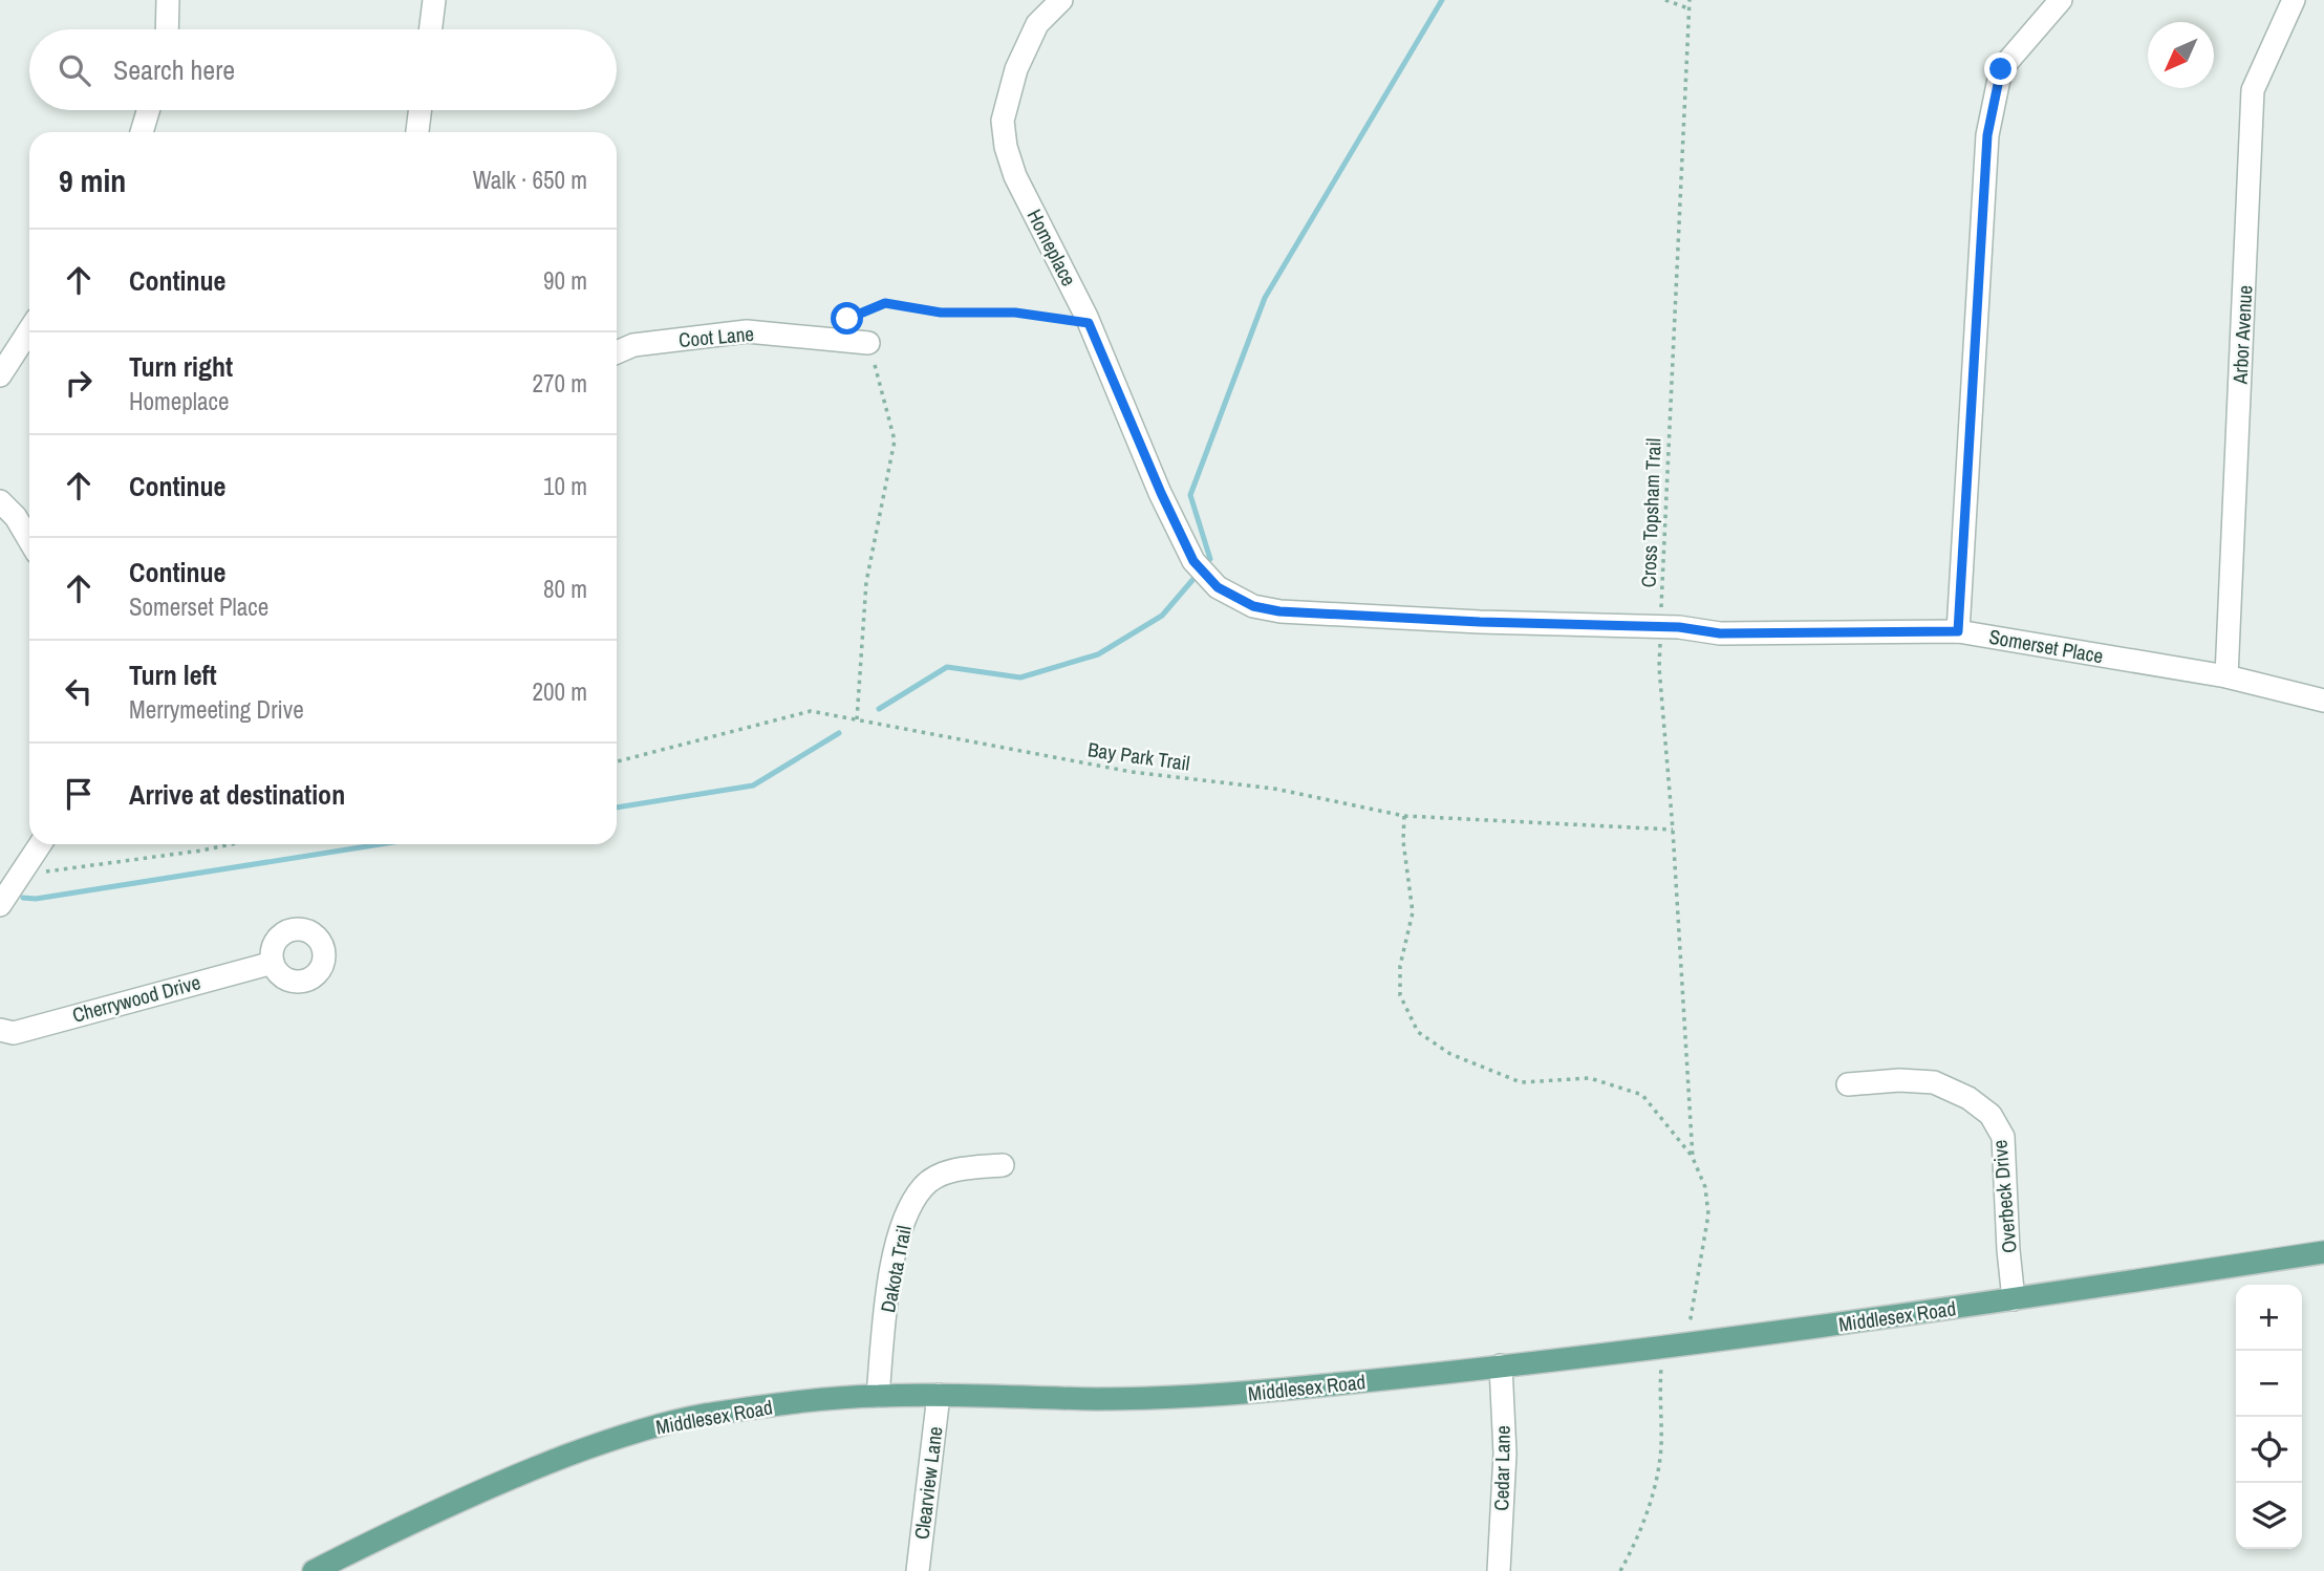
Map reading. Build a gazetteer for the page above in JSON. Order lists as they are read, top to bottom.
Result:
{
  "streets": {
    "main road": ["Middlesex Road"],
    "street": [
      "Homeplace",
      "Arbor Avenue",
      "Coot Lane",
      "Somerset Place",
      "Cherrywood Drive",
      "Overbeck Drive",
      "Dakota Trail",
      "Cedar Lane",
      "Clearview Lane"
    ],
    "path": ["Cross Topsham Trail", "Bay Park Trail"]
  },
  "crossings": [
    ["Homeplace", "Cross Topsham Trail"],
    ["Homeplace", "Somerset Place"],
    ["Arbor Avenue", "Somerset Place"],
    ["Cross Topsham Trail", "Bay Park Trail"],
    ["Overbeck Drive", "Middlesex Road"],
    ["Dakota Trail", "Middlesex Road"],
    ["Middlesex Road", "Cedar Lane"],
    ["Middlesex Road", "Clearview Lane"]
  ],
  "north": "bottom left",
  "page": {
    "search": "Search here",
    "heading": ["9 min", "Walk · 650 m"],
    "list": [
      ["Continue", "90 m"],
      ["Turn right", "Homeplace", "270 m"],
      ["Continue", "10 m"],
      ["Continue", "Somerset Place", "80 m"],
      ["Turn left", "Merrymeeting Drive", "200 m"],
      "Arrive at destination"
    ],
    "map_buttons": ["+", "−"]
  }
}
